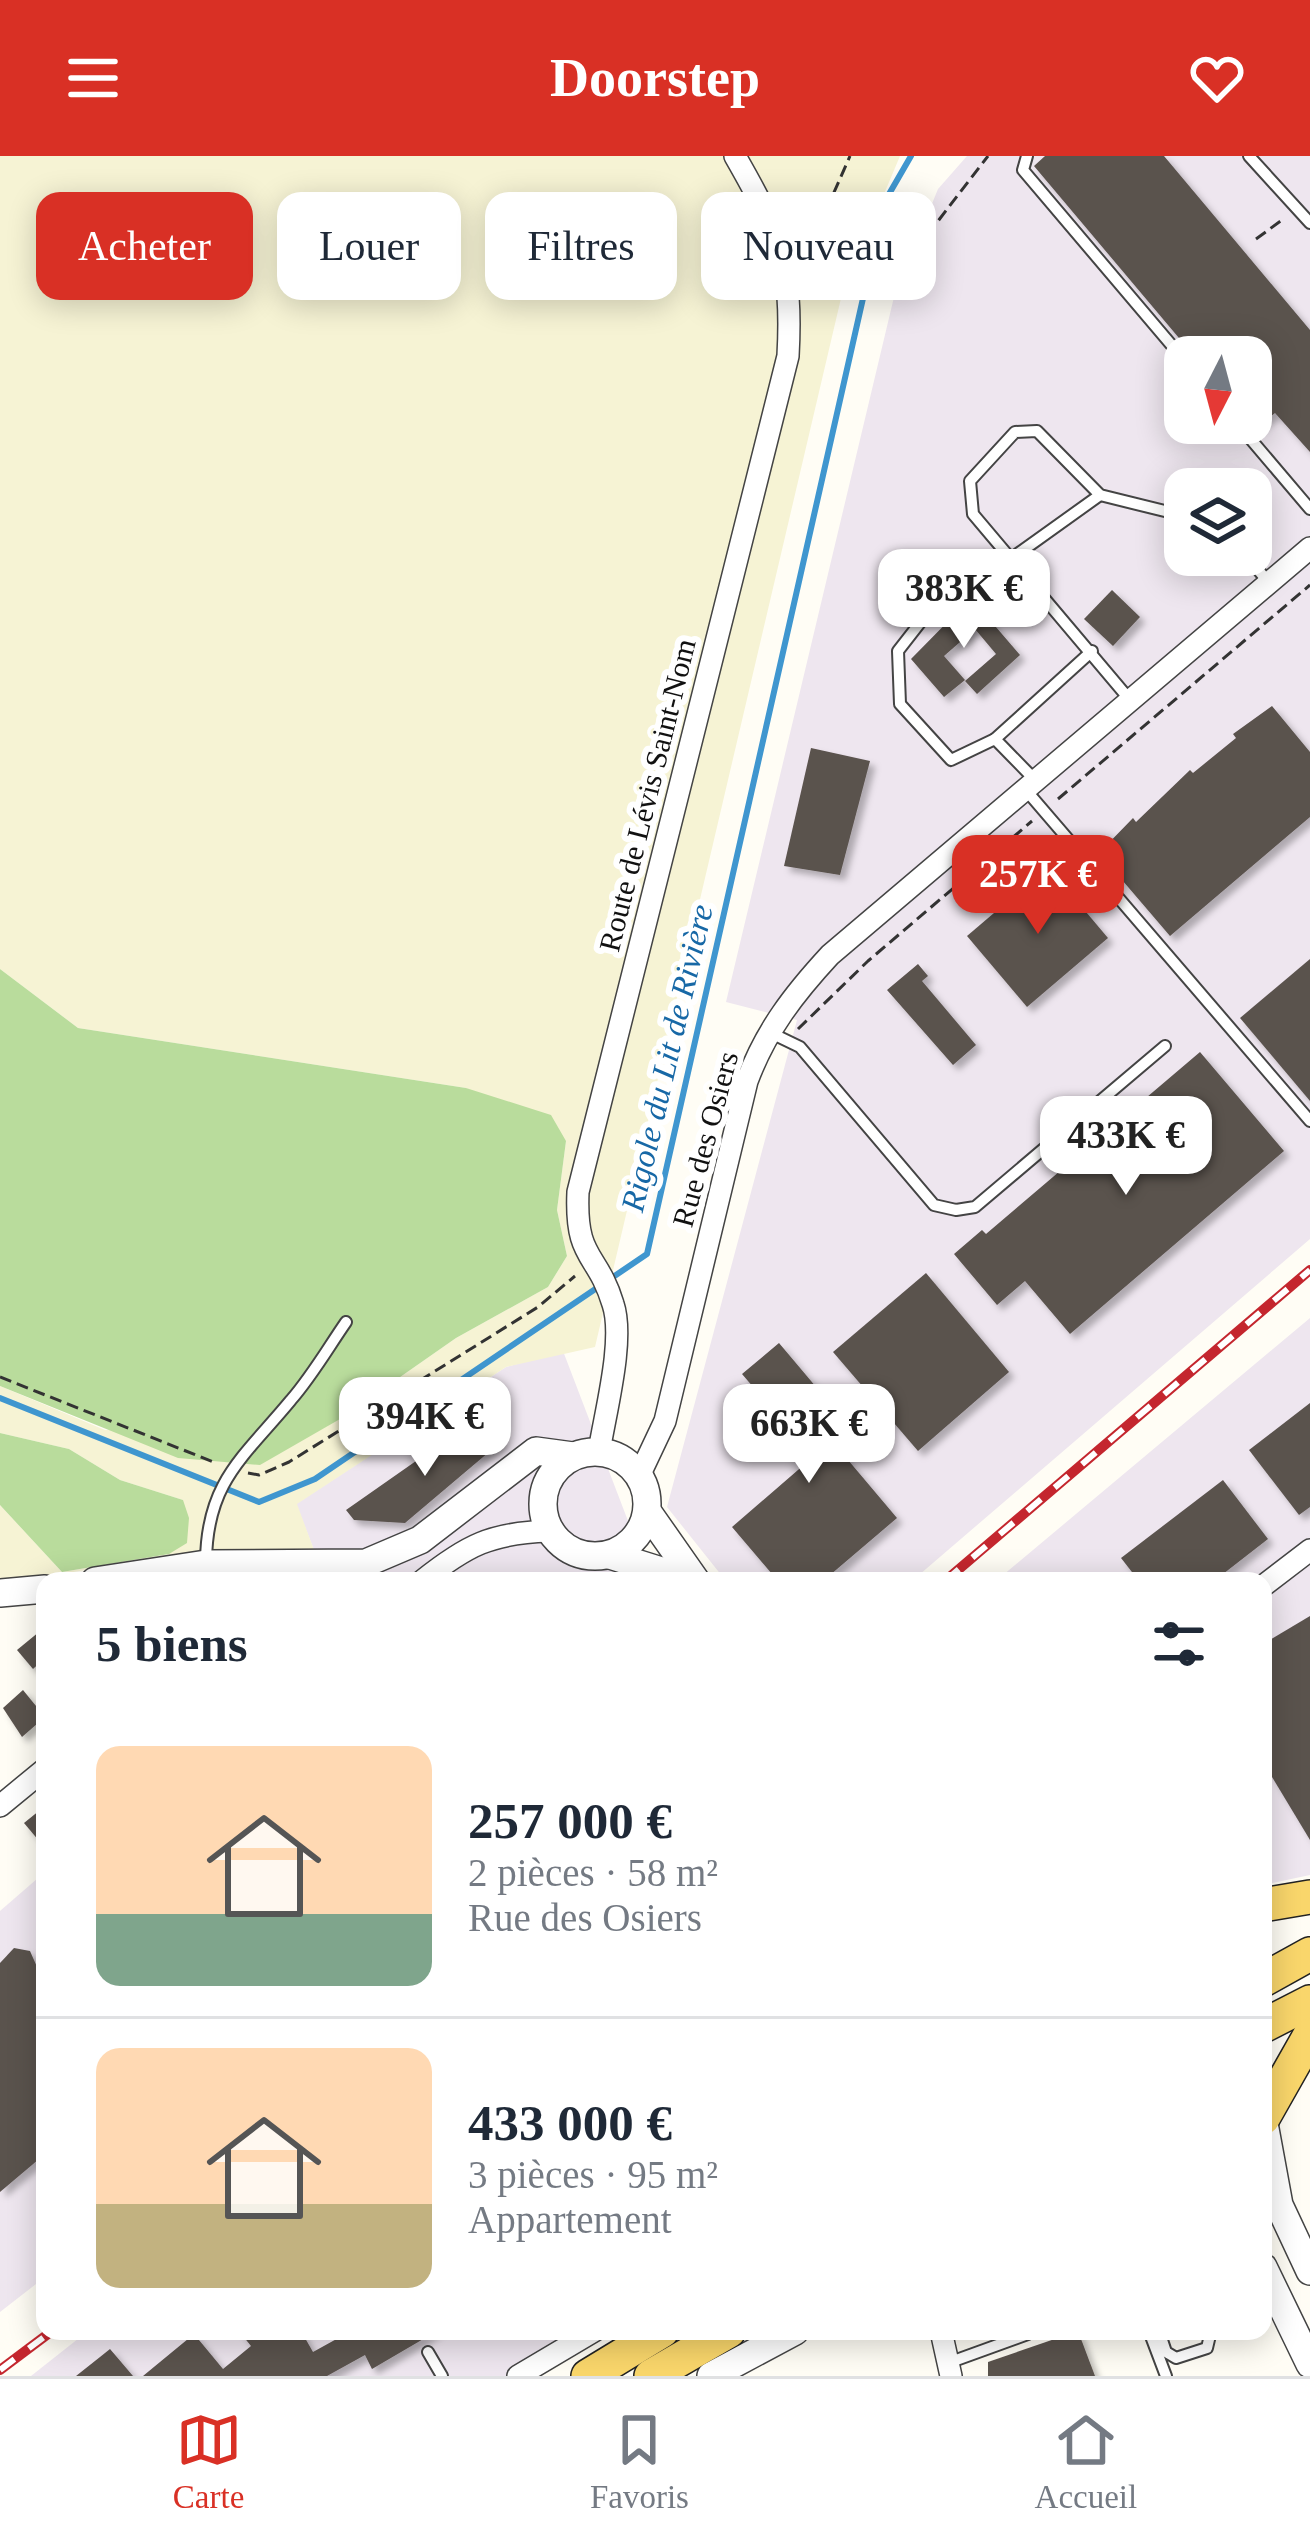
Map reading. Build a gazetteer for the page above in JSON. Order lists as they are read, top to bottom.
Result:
{
  "streets": {
    "street": ["Route de Lévis Saint-Nom", "Rue des Osiers"]
  },
  "crossings": [
    ["Route de Lévis Saint-Nom", "Rue des Osiers"]
  ],
  "water": ["Rigole du Lit de Rivière"],
  "north": "bottom",
  "page": {
    "header": "Doorstep",
    "chip": [
      "Acheter",
      "Louer",
      "Filtres",
      "Nouveau"
    ],
    "price": [
      "383K €",
      "257K €",
      "433K €",
      "394K €",
      "663K €"
    ],
    "heading": "5 biens",
    "list": [
      {
        "name": "257 000 €",
        "note": "2 pièces · 58 m² · Rue des Osiers"
      },
      {
        "name": "433 000 €",
        "note": "3 pièces · 95 m² · Appartement"
      }
    ],
    "tabs": ["Carte", "Favoris", "Accueil"]
  }
}
